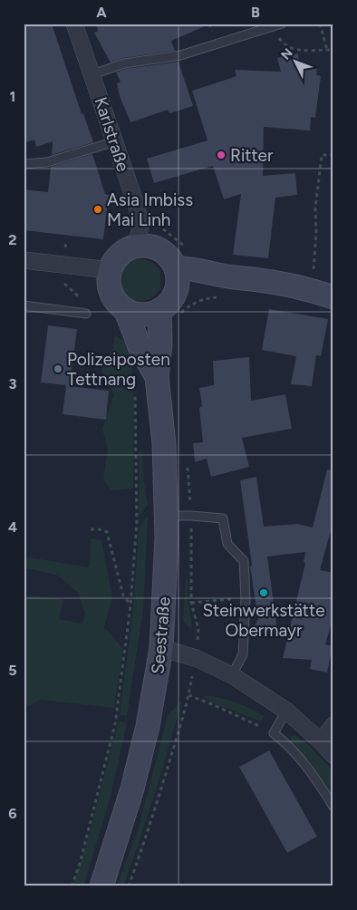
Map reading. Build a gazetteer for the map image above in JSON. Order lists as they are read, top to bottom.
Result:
{
  "streets": {
    "main road": ["Seestraße"],
    "street": ["Karlstraße"]
  },
  "crossings": [
    ["Karlstraße", "Seestraße"]
  ],
  "places": [
    "Ritter",
    "Asia Imbiss Mai Linh",
    "Polizeiposten Tettnang",
    "Steinwerkstätte Obermayr"
  ],
  "north": "top left",
  "grid": {
    "columns": ["A", "B"],
    "rows": [
      "1",
      "2",
      "3",
      "4",
      "5",
      "6"
    ]
  }
}
